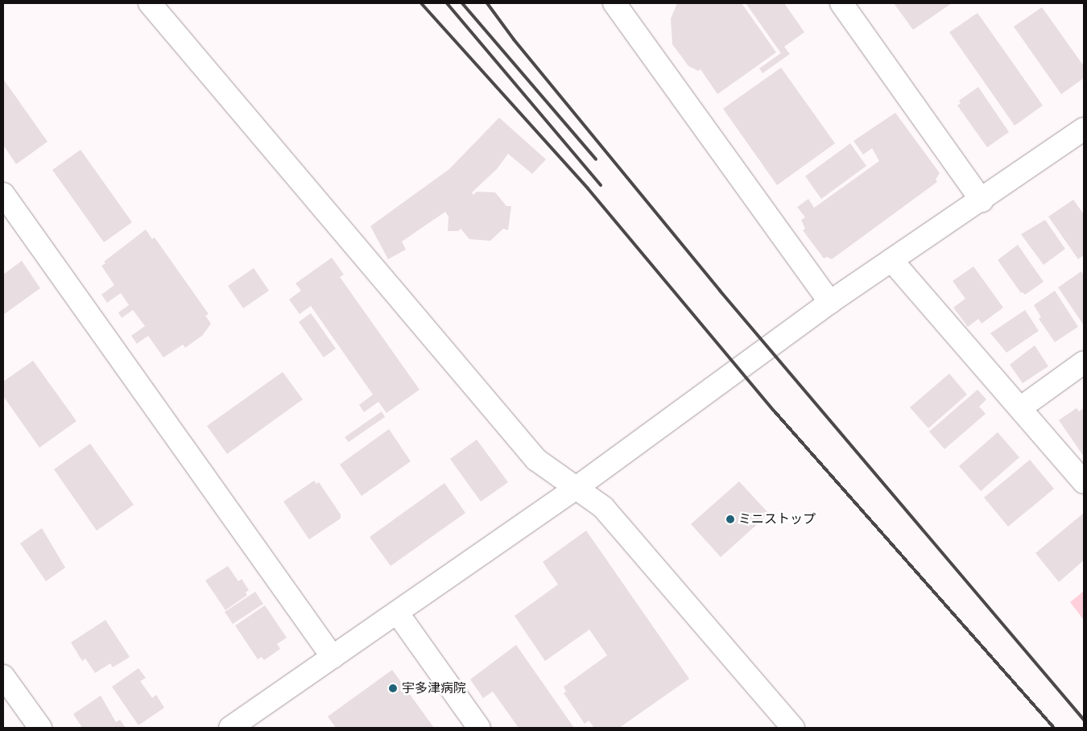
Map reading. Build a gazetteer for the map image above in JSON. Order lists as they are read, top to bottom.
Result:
{
  "places": ["ミニストップ", "宇多津病院"]
}
